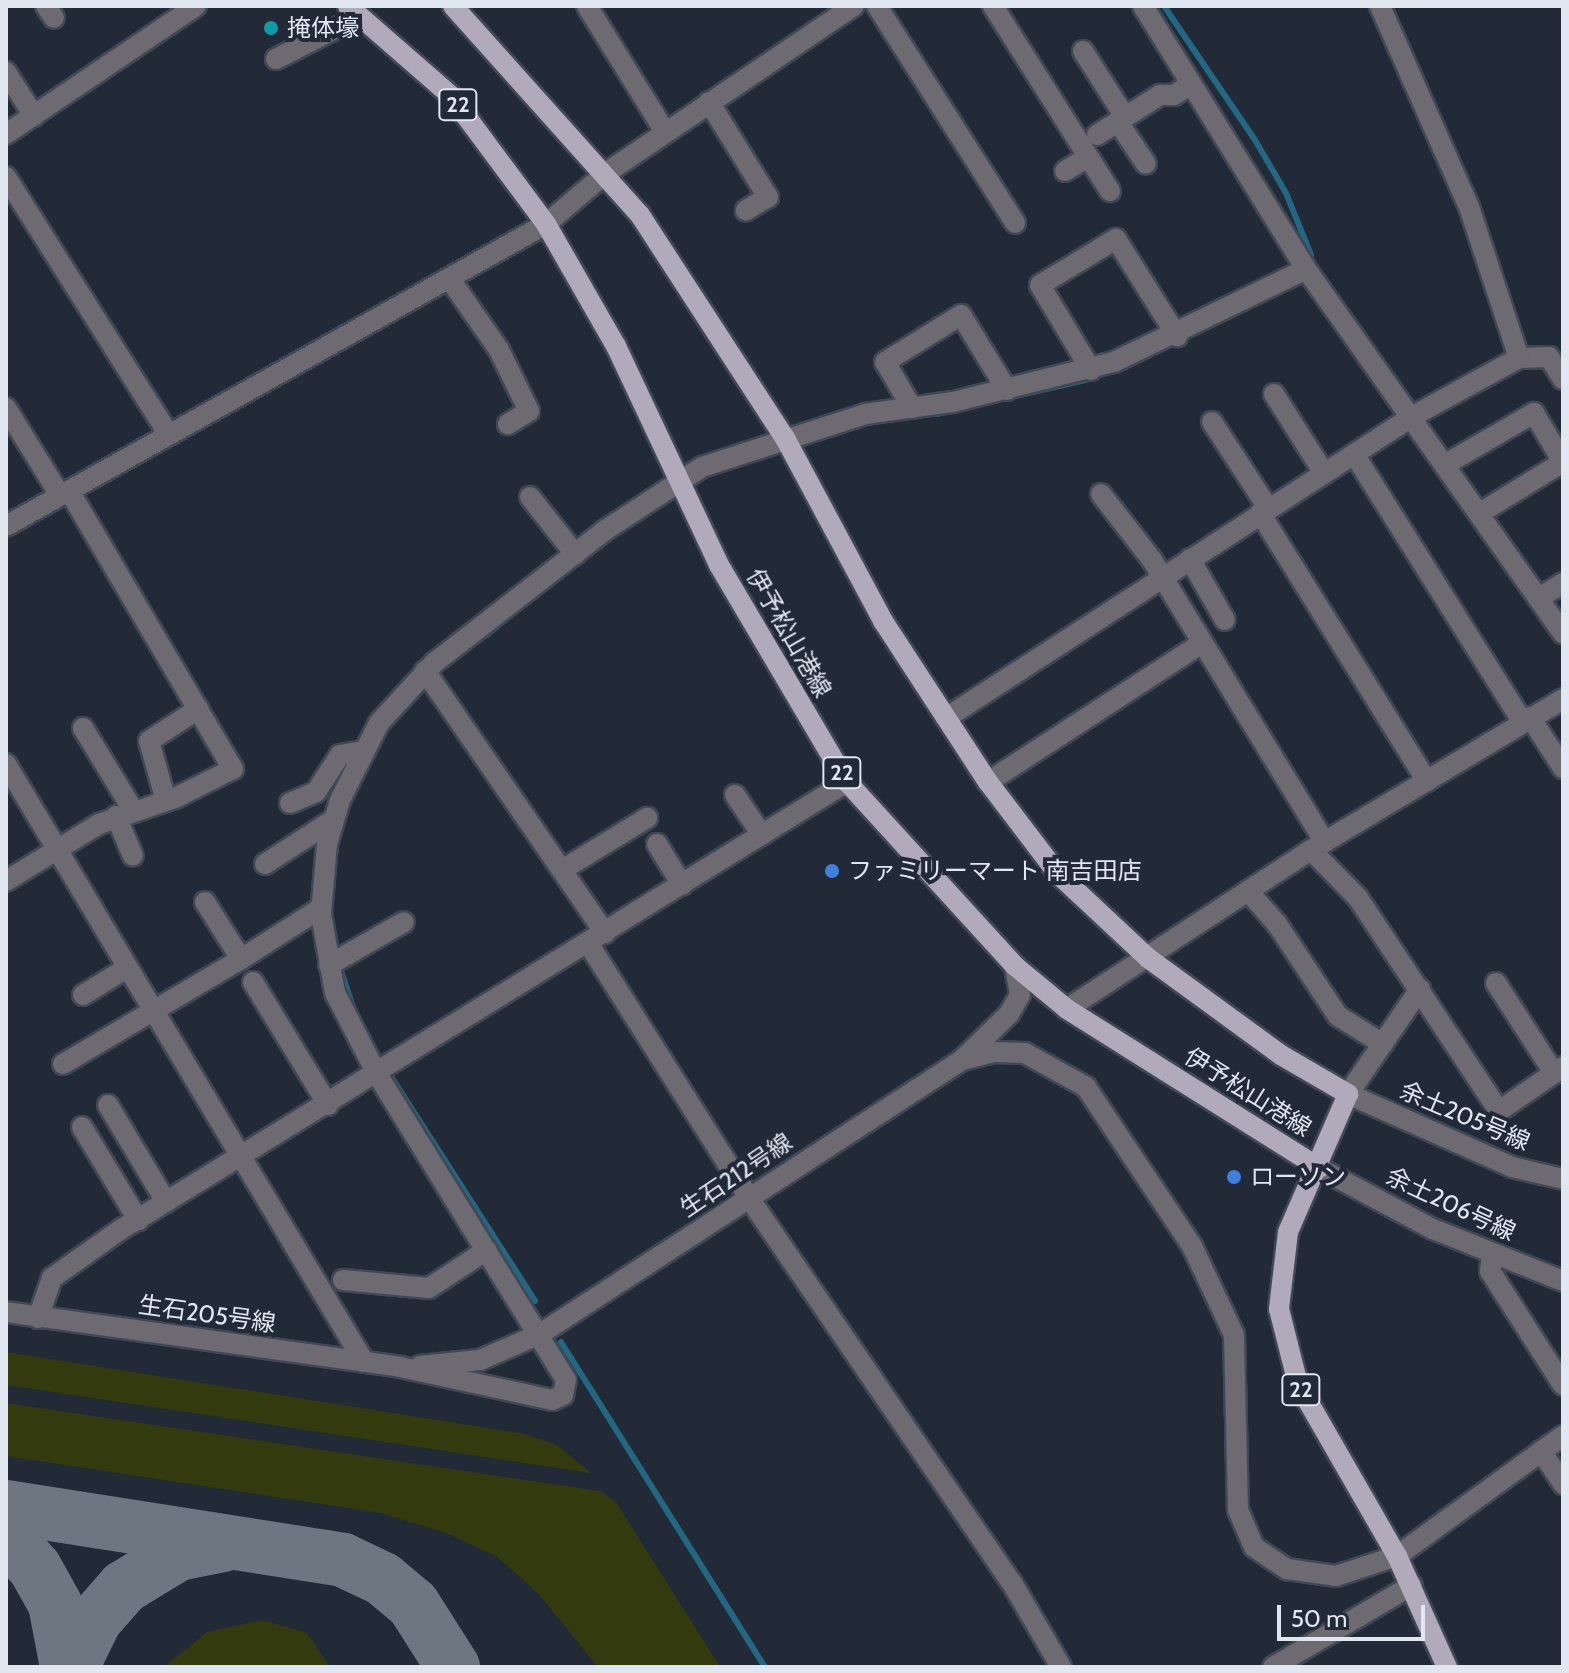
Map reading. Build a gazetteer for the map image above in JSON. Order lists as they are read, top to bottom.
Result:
{
  "streets": {
    "main road": ["22", "伊予松山港線"],
    "street": [
      "余土205号線",
      "生石212号線",
      "余土206号線",
      "生石205号線"
    ]
  },
  "crossings": [
    ["伊予松山港線", "余土205号線"],
    ["伊予松山港線", "余土206号線"],
    ["生石212号線", "生石205号線"]
  ],
  "places": ["掩体壕", "ファミリーマート 南吉田店", "ローソン"],
  "scale_bar": "50 m"
}
